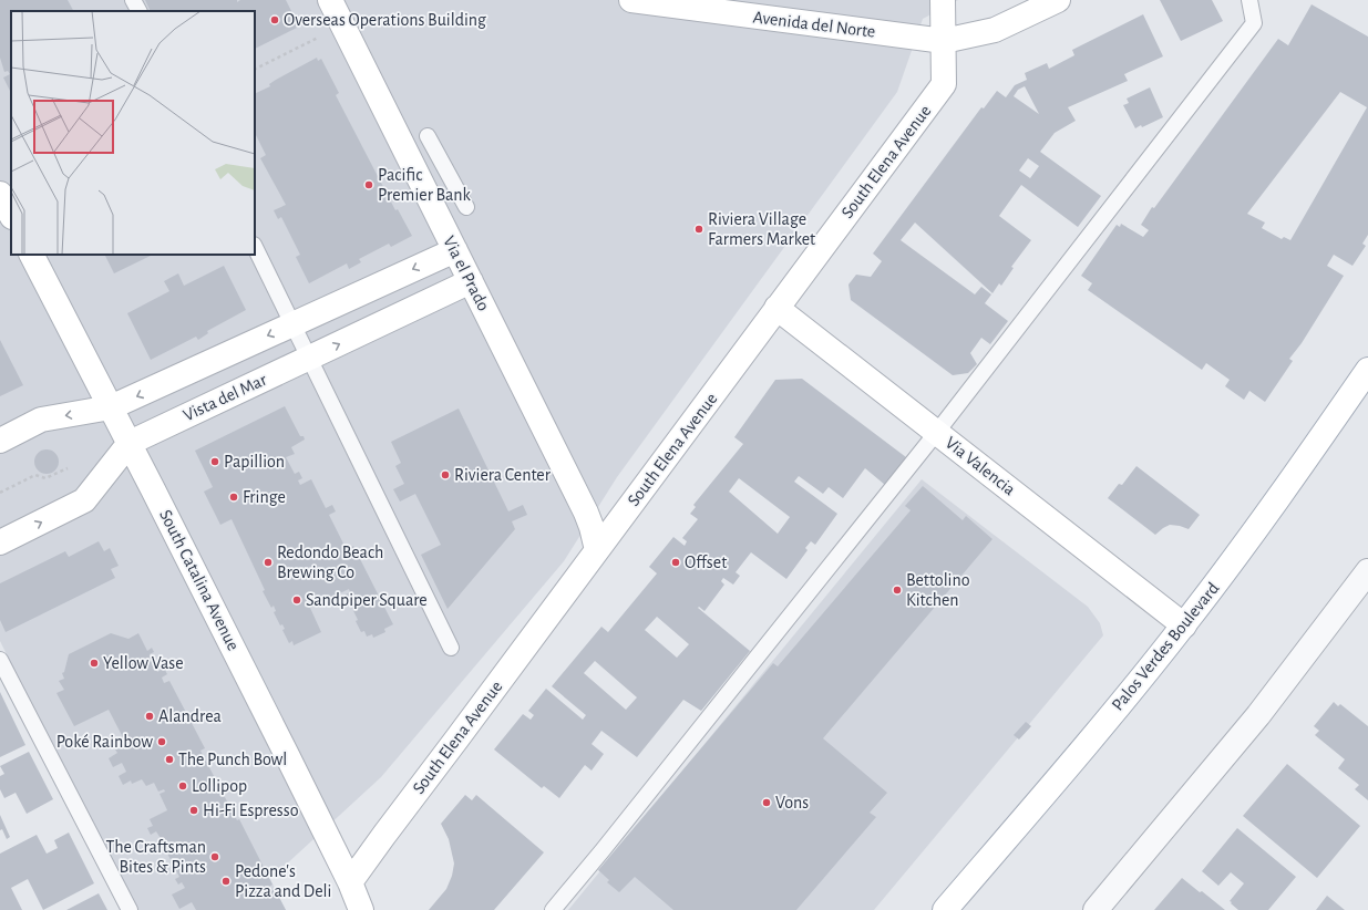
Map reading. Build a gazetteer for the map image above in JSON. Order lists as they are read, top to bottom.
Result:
{
  "streets": {
    "street": [
      "Avenida del Norte",
      "South Elena Avenue",
      "Via el Prado",
      "Vista del Mar",
      "Via Valencia",
      "South Catalina Avenue",
      "Palos Verdes Boulevard"
    ]
  },
  "crossings": [
    ["Avenida del Norte", "South Elena Avenue"],
    ["South Elena Avenue", "Via el Prado"],
    ["South Elena Avenue", "Via Valencia"],
    ["South Elena Avenue", "South Catalina Avenue"],
    ["Via el Prado", "Vista del Mar"],
    ["Vista del Mar", "South Catalina Avenue"],
    ["Via Valencia", "Palos Verdes Boulevard"]
  ],
  "places": [
    "Overseas Operations Building",
    "Pacific Premier Bank",
    "Riviera Village Farmers Market",
    "Papillion",
    "Riviera Center",
    "Fringe",
    "Redondo Beach Brewing Co",
    "Offset",
    "Bettolino Kitchen",
    "Sandpiper Square",
    "Yellow Vase",
    "Alandrea",
    "Poké Rainbow",
    "The Punch Bowl",
    "Lollipop",
    "Vons",
    "Hi-Fi Espresso",
    "The Craftsman Bites & Pints",
    "Pedone's Pizza and Deli"
  ]
}
